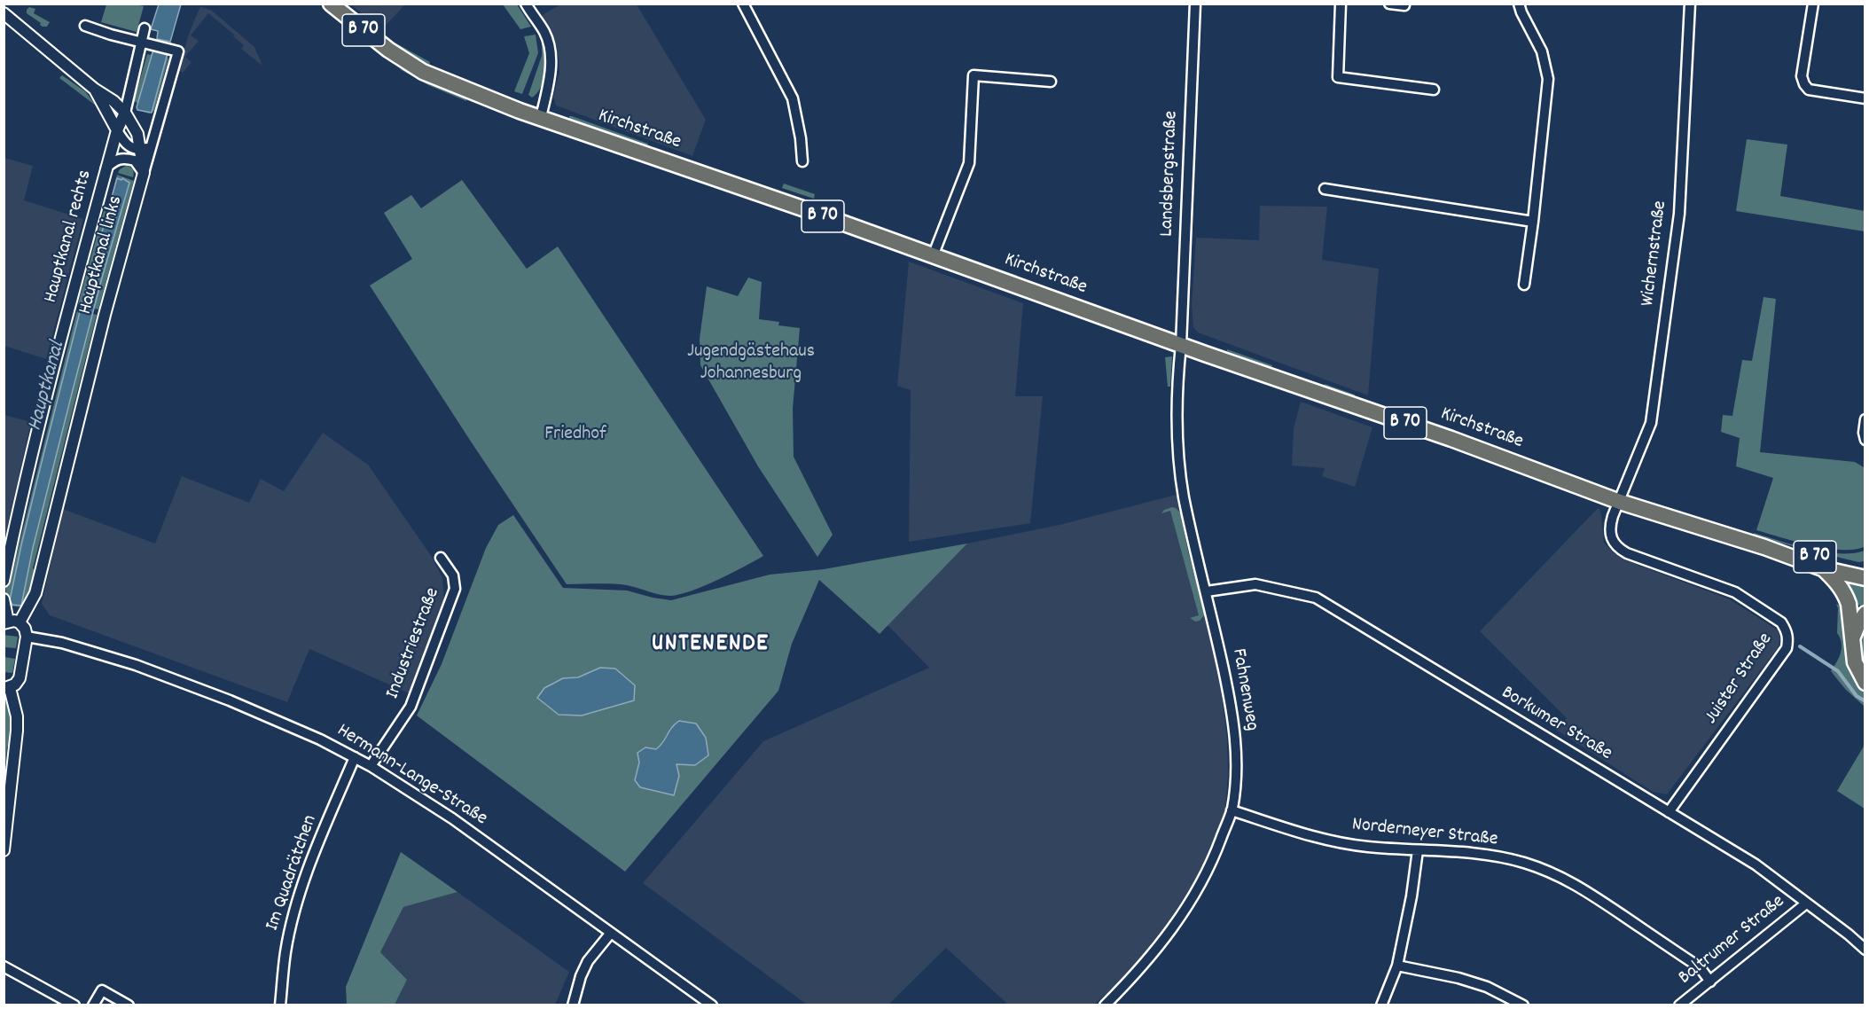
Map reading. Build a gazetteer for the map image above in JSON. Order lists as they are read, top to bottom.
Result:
{
  "streets": {
    "main road": ["B 70", "Kirchstraße"],
    "street": [
      "Landsbergstraße",
      "Hauptkanal rechts",
      "Wichernstraße",
      "Hauptkanal links",
      "Industriestraße",
      "Juister Straße",
      "Fahnenweg",
      "Borkumer Straße",
      "Hermann-Lange-Straße",
      "Norderneyer Straße",
      "Im Quadrätchen",
      "Baltrumer Straße"
    ]
  },
  "crossings": [
    ["Kirchstraße", "Landsbergstraße"],
    ["Kirchstraße", "Wichernstraße"],
    ["Kirchstraße", "Juister Straße"],
    ["Kirchstraße", "Fahnenweg"],
    ["Landsbergstraße", "Fahnenweg"],
    ["Hauptkanal rechts", "Hauptkanal links"],
    ["Wichernstraße", "Juister Straße"],
    ["Industriestraße", "Hermann-Lange-Straße"],
    ["Juister Straße", "Borkumer Straße"],
    ["Fahnenweg", "Borkumer Straße"],
    ["Fahnenweg", "Norderneyer Straße"],
    ["Borkumer Straße", "Baltrumer Straße"],
    ["Hermann-Lange-Straße", "Im Quadrätchen"],
    ["Norderneyer Straße", "Baltrumer Straße"]
  ],
  "districts": ["UNTENENDE"],
  "water": ["Hauptkanal"],
  "parks": ["Jugendgästehaus Johannesburg", "Friedhof"]
}
